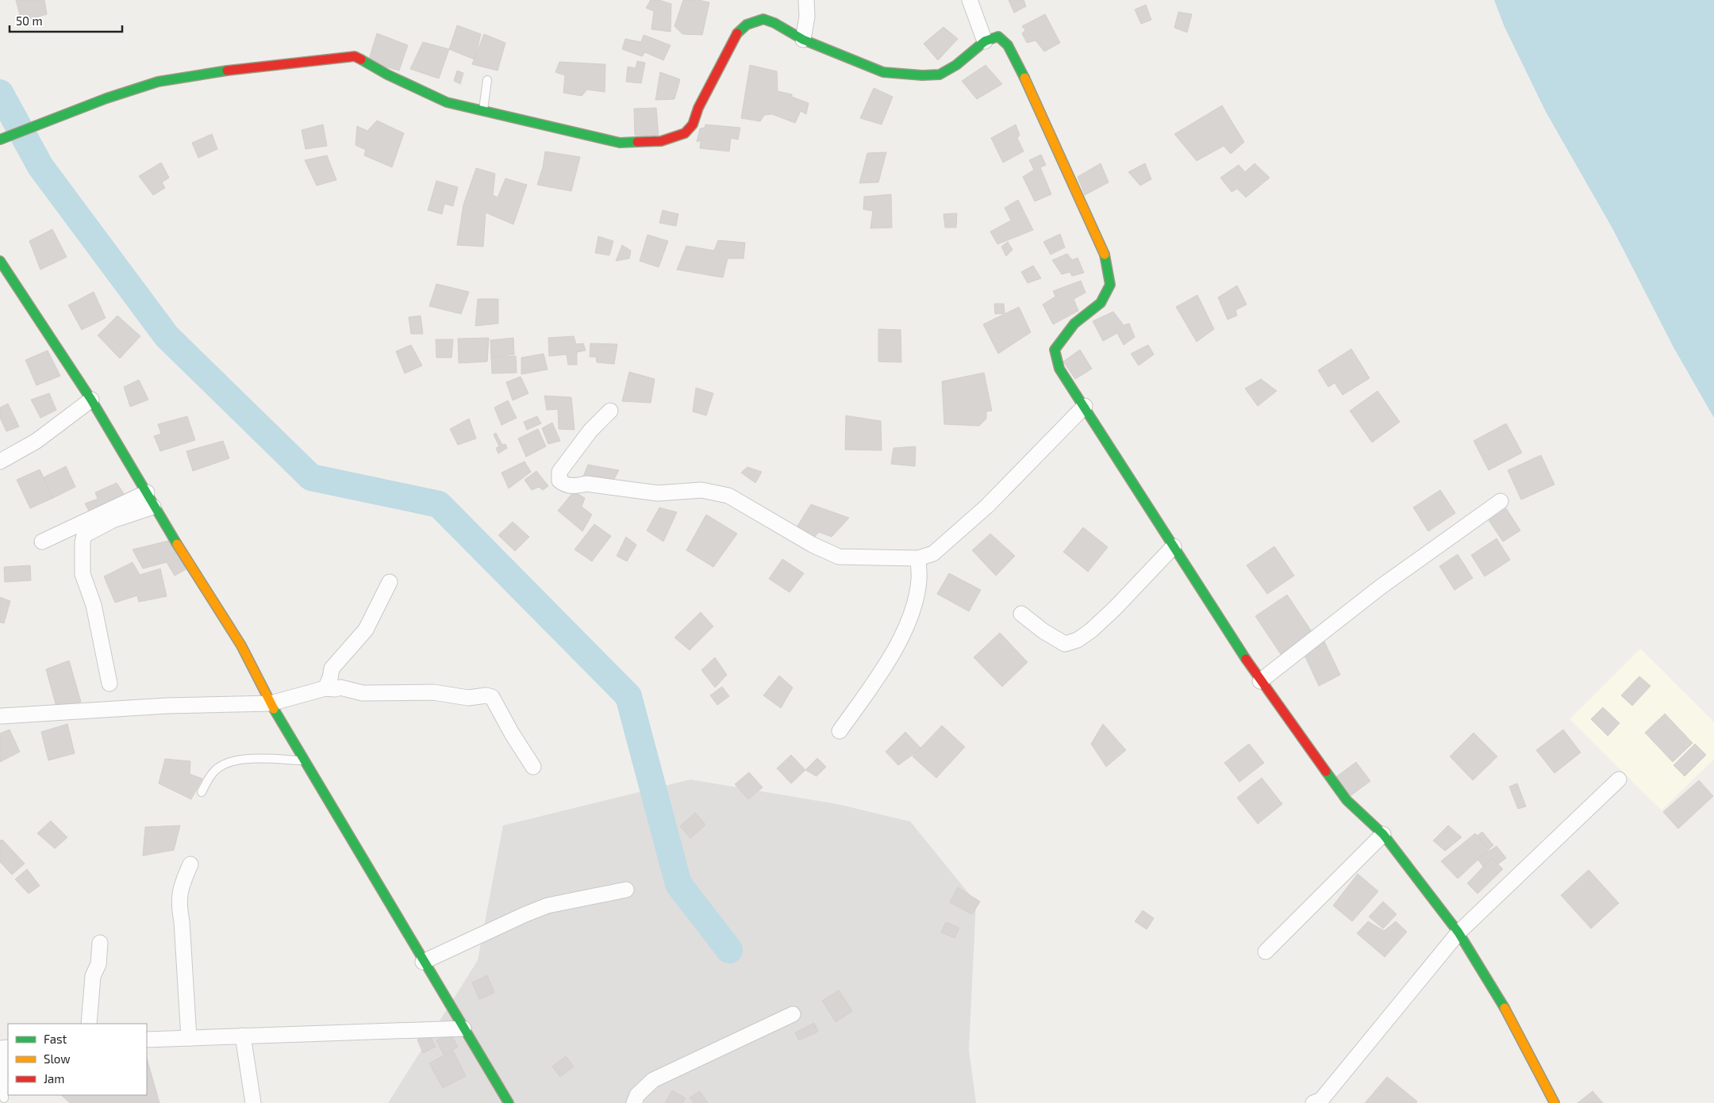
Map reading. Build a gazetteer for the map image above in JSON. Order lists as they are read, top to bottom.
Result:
{
  "legend": ["Fast", "Slow", "Jam"],
  "scale_bar": "50 m"
}
